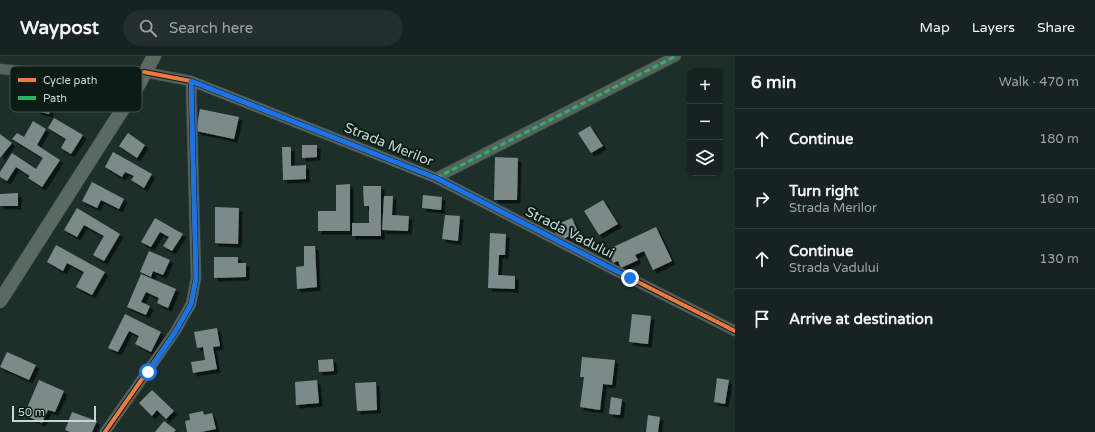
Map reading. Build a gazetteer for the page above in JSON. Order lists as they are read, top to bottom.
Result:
{
  "streets": {
    "street": ["Strada Merilor", "Strada Vadului"]
  },
  "crossings": [
    ["Strada Merilor", "Strada Vadului"]
  ],
  "legend": ["Cycle path", "Path"],
  "scale_bar": "50 m",
  "page": {
    "header": "Waypost",
    "search": "Search here",
    "nav": ["Map", "Layers", "Share"],
    "heading": ["6 min", "Walk · 470 m"],
    "map_buttons": ["+", "−"],
    "list": [
      ["Continue", "180 m"],
      ["Turn right", "Strada Merilor", "160 m"],
      ["Continue", "Strada Vadului", "130 m"],
      "Arrive at destination"
    ],
    "scale": "50 m"
  }
}
